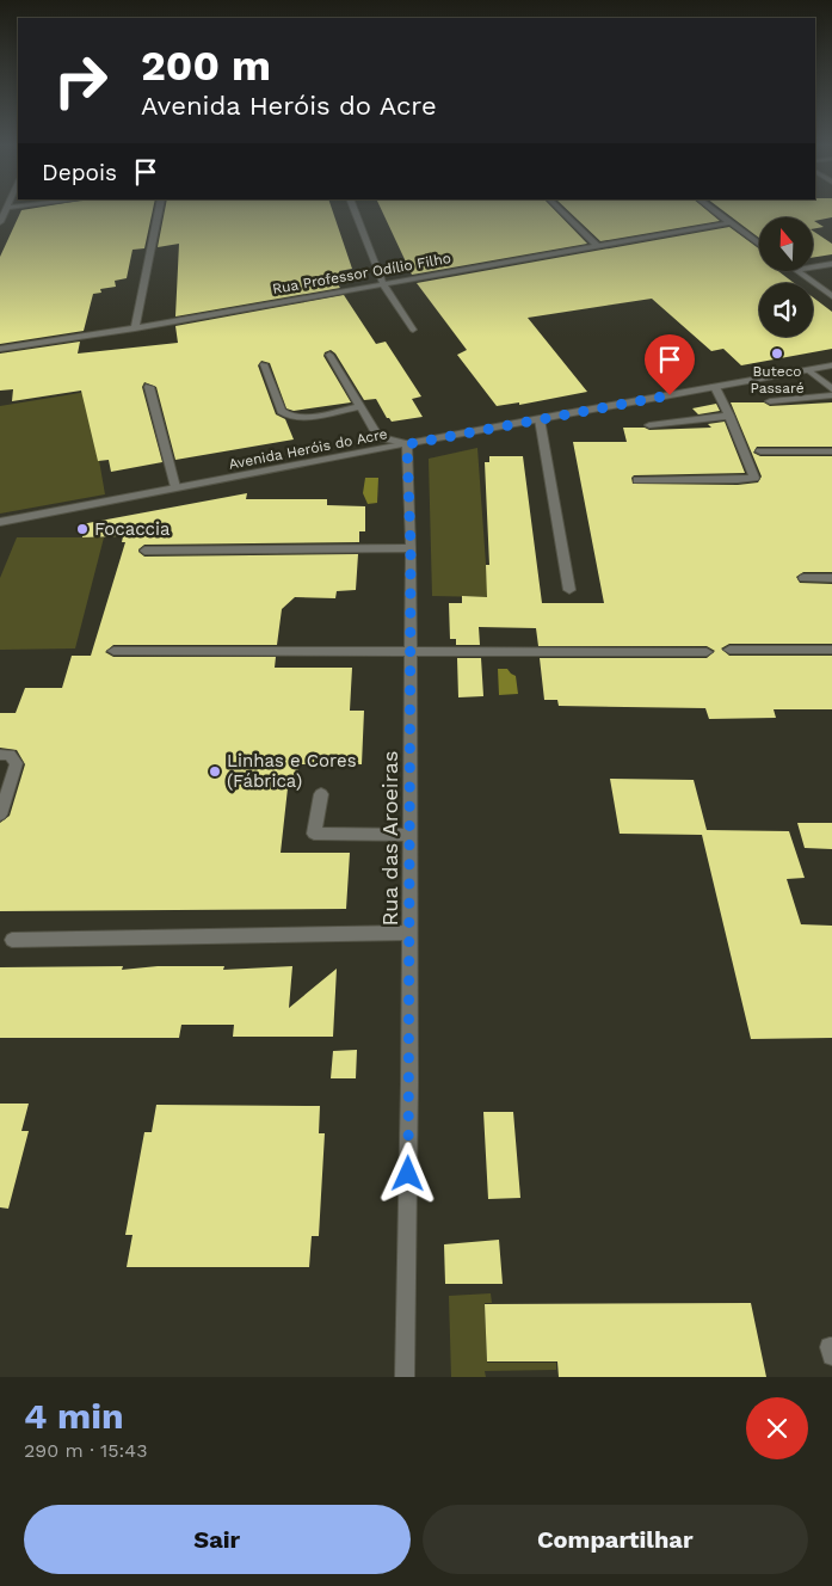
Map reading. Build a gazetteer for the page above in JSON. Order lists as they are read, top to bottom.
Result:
{
  "streets": {
    "street": ["Rua Professor Odílio Filho", "Avenida Heróis do Acre", "Rua das Aroeiras"]
  },
  "crossings": [
    ["Avenida Heróis do Acre", "Rua das Aroeiras"]
  ],
  "places": ["Buteco Passaré", "Focaccia", "Linhas e Cores (Fábrica)"],
  "north": "top",
  "page": {
    "turn": ["200 m", "Avenida Heróis do Acre"],
    "then": "Depois",
    "heading": ["4 min", "290 m · 15:43"],
    "buttons": ["Sair", "Compartilhar"]
  }
}
